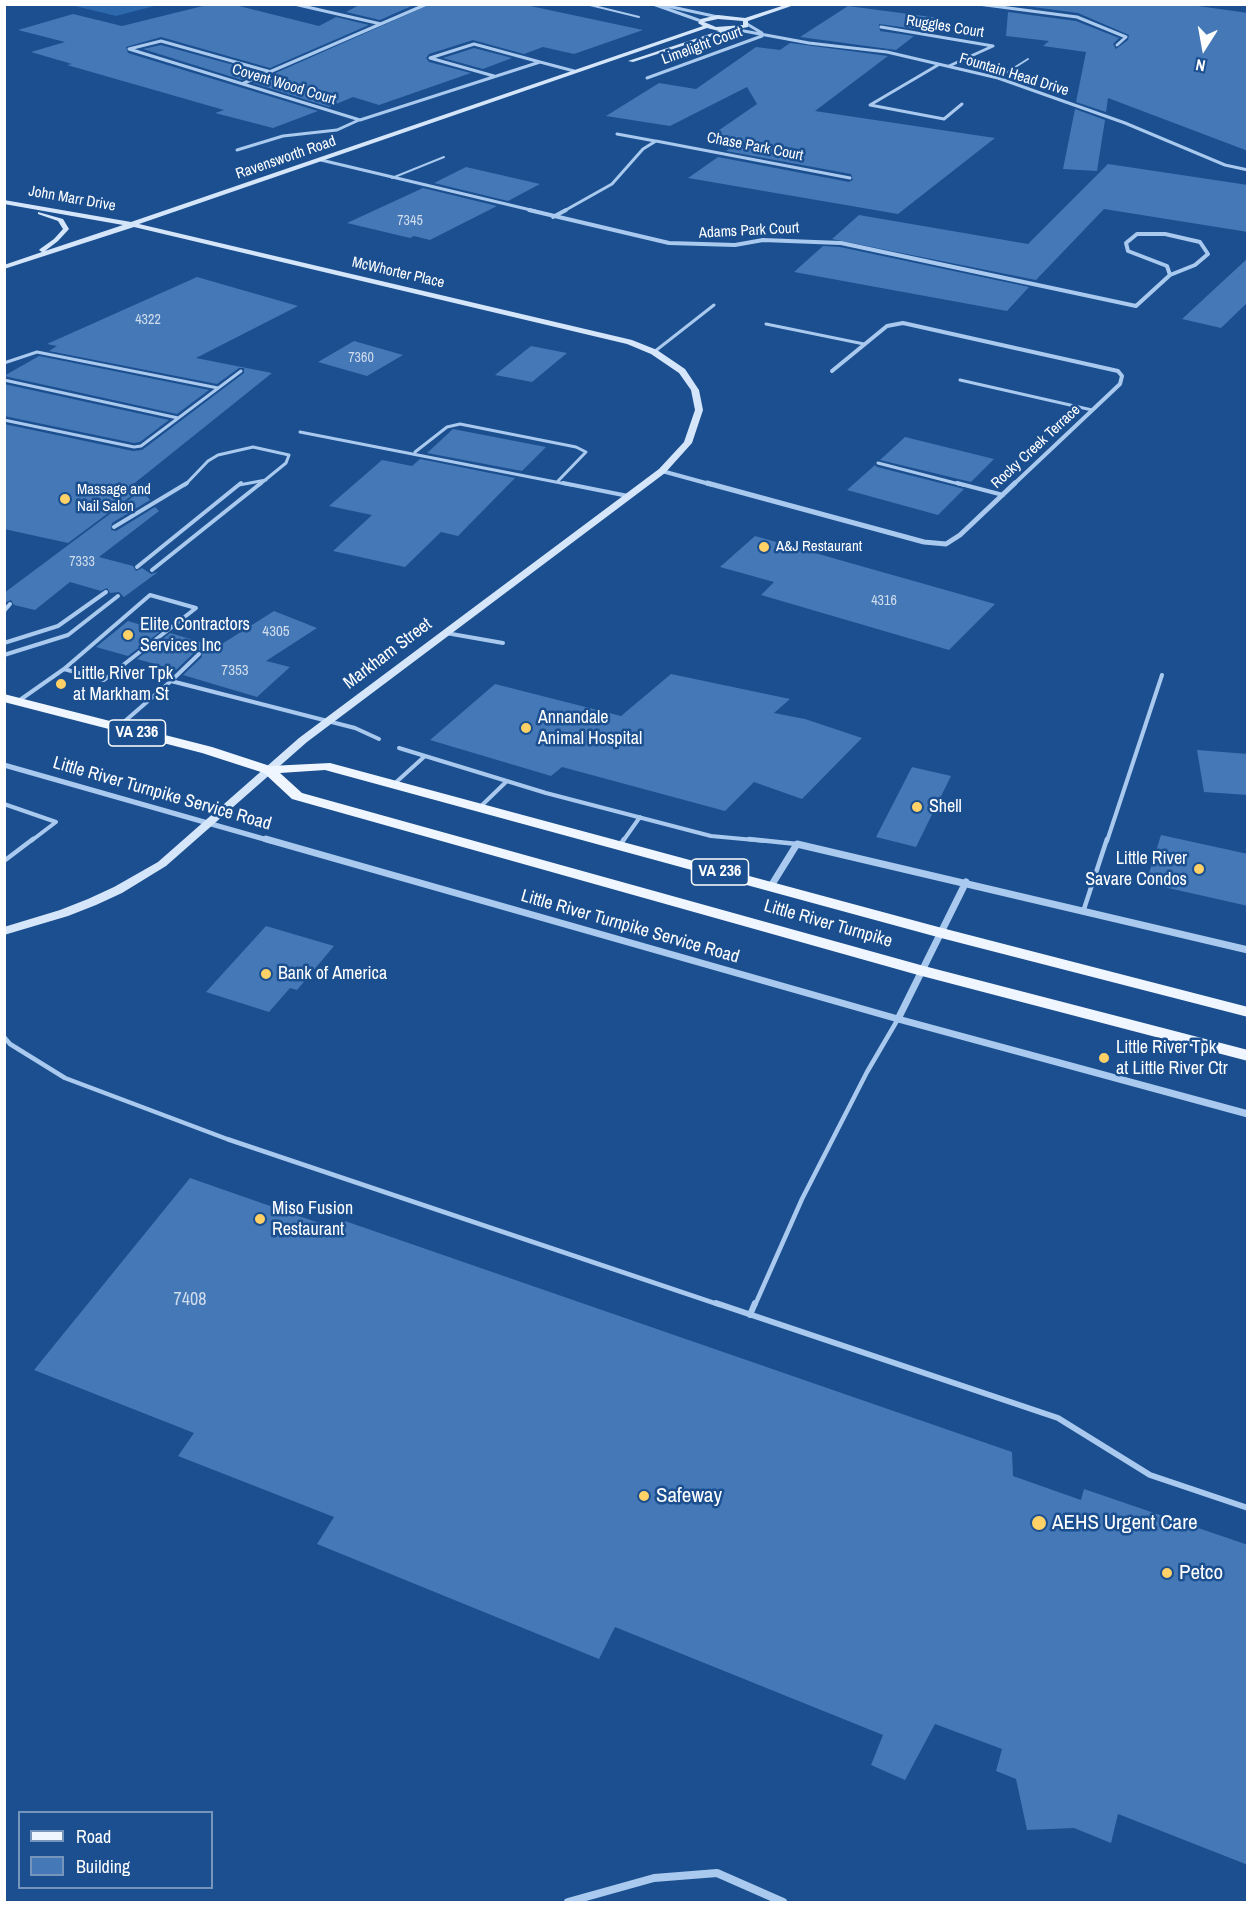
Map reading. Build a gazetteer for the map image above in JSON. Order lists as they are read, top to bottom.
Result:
{
  "streets": {
    "main road": [
      "Ravensworth Road",
      "John Marr Drive",
      "McWhorter Place",
      "Markham Street",
      "VA 236",
      "Little River Turnpike"
    ],
    "street": [
      "Ruggles Court",
      "Limelight Court",
      "Fountain Head Drive",
      "Covent Wood Court",
      "Chase Park Court",
      "Adams Park Court",
      "Rocky Creek Terrace",
      "Little River Turnpike Service Road"
    ]
  },
  "crossings": [
    ["Ruggles Court", "Fountain Head Drive"],
    ["Limelight Court", "Fountain Head Drive"],
    ["Fountain Head Drive", "Ravensworth Road"],
    ["Ravensworth Road", "John Marr Drive"],
    ["Ravensworth Road", "Adams Park Court"],
    ["Ravensworth Road", "McWhorter Place"],
    ["John Marr Drive", "McWhorter Place"],
    ["McWhorter Place", "Markham Street"],
    ["Rocky Creek Terrace", "Markham Street"],
    ["Markham Street", "Little River Turnpike Service Road"],
    ["Markham Street", "Little River Turnpike"]
  ],
  "places": [
    "Massage and Nail Salon",
    "A&J Restaurant",
    "Elite Contractors Services Inc",
    "Little River Tpk at Markham St",
    "Annandale Animal Hospital",
    "Shell",
    "Little River Savare Condos",
    "Bank of America",
    "Little River Tpk at Little River Ctr",
    "Miso Fusion Restaurant",
    "Safeway",
    "AEHS Urgent Care",
    "Petco"
  ],
  "house_numbers": [
    "7345",
    "4322",
    "7360",
    "7333",
    "4316",
    "4305",
    "7353",
    "7408"
  ],
  "legend": ["Road", "Building"],
  "north": "bottom"
}
